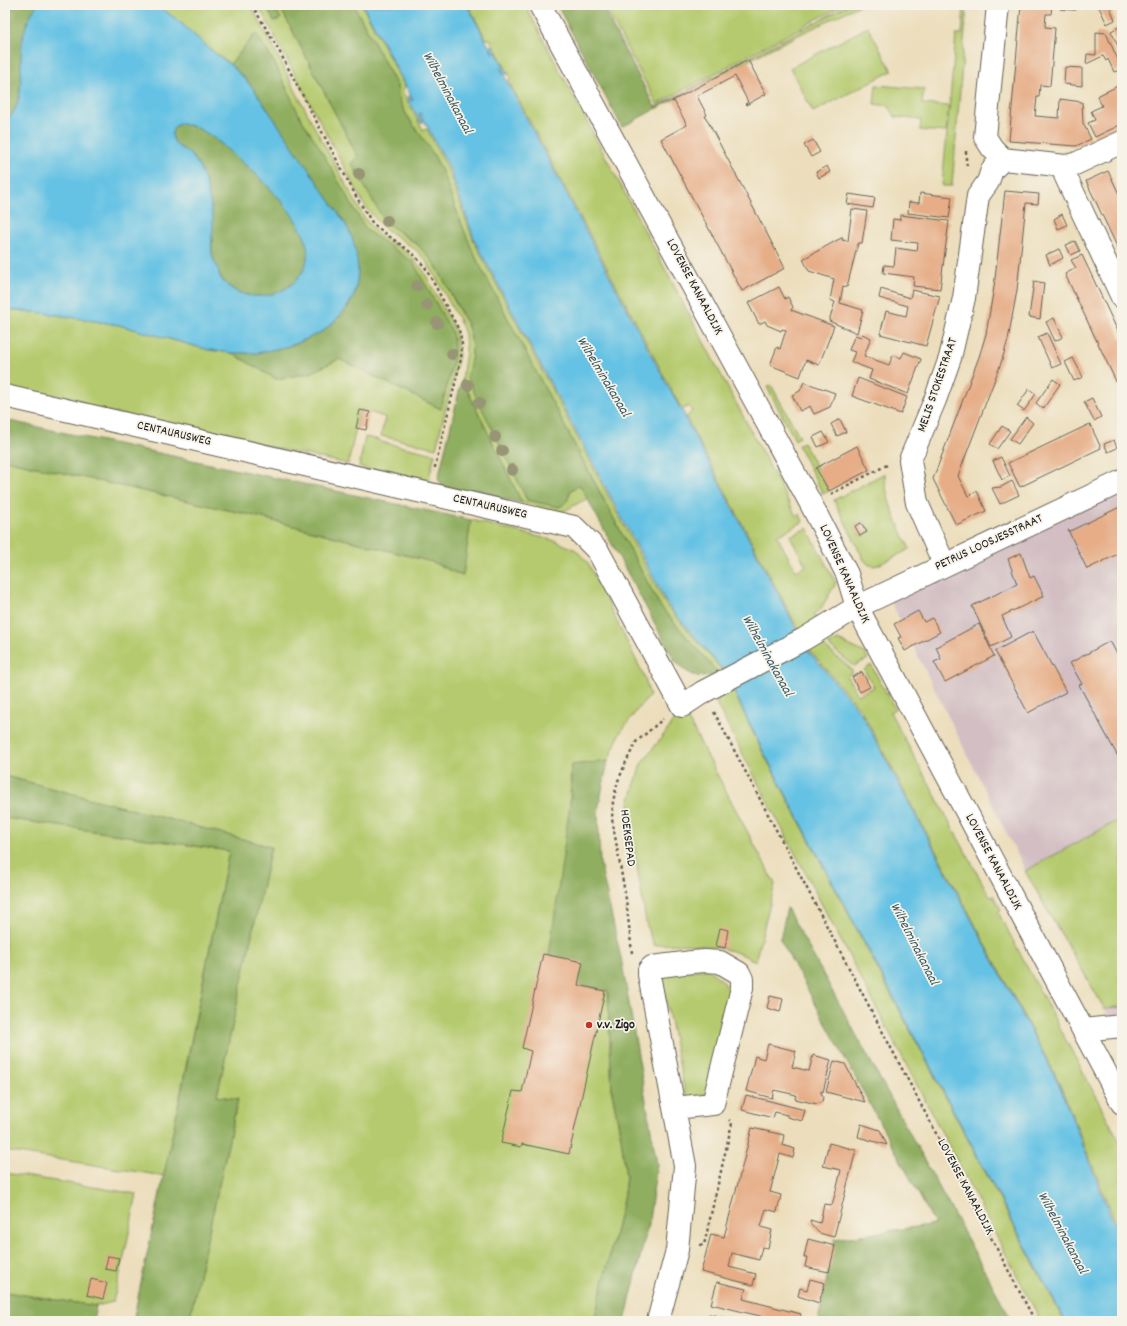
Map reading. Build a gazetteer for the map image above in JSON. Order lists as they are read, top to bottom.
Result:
{
  "streets": {
    "street": [
      "LOVENSE KANAALDIJK",
      "MELIS STOKESTRAAT",
      "CENTAURUSWEG",
      "PETRUS LOOSJESSTRAAT"
    ],
    "path": ["HOEKSEPAD"]
  },
  "crossings": [
    ["LOVENSE KANAALDIJK", "PETRUS LOOSJESSTRAAT"],
    ["MELIS STOKESTRAAT", "PETRUS LOOSJESSTRAAT"],
    ["CENTAURUSWEG", "HOEKSEPAD"]
  ],
  "water": ["Wilhelminakanaal"],
  "places": ["v.v. Zigo"]
}
